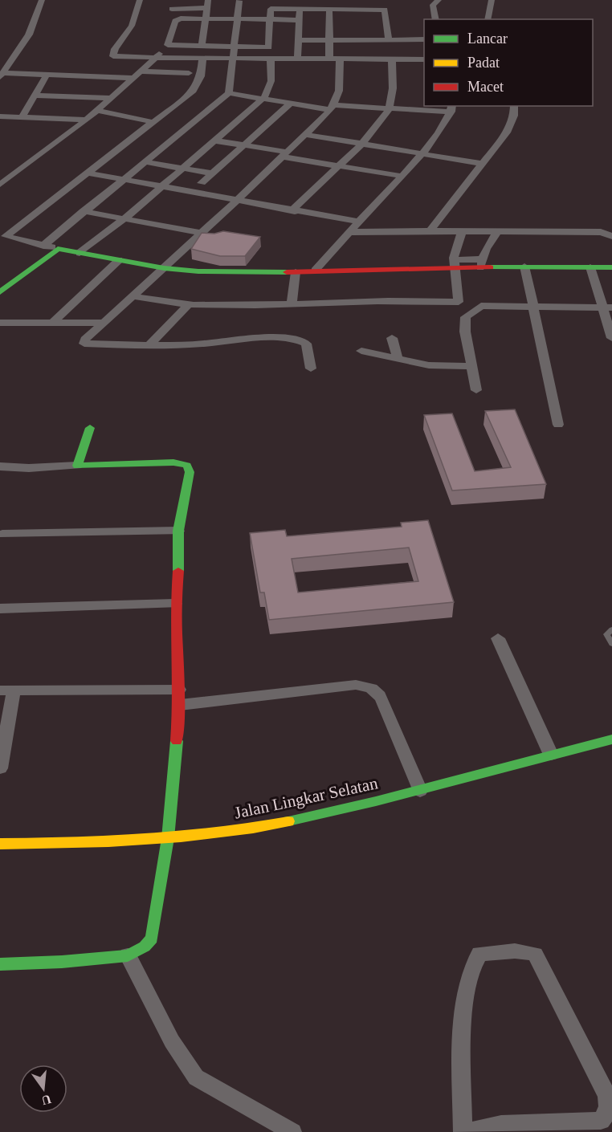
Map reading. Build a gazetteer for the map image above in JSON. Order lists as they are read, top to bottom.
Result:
{
  "streets": {
    "main road": ["Jalan Lingkar Selatan"]
  },
  "legend": ["Lancar", "Padat", "Macet"],
  "north": "bottom"
}
